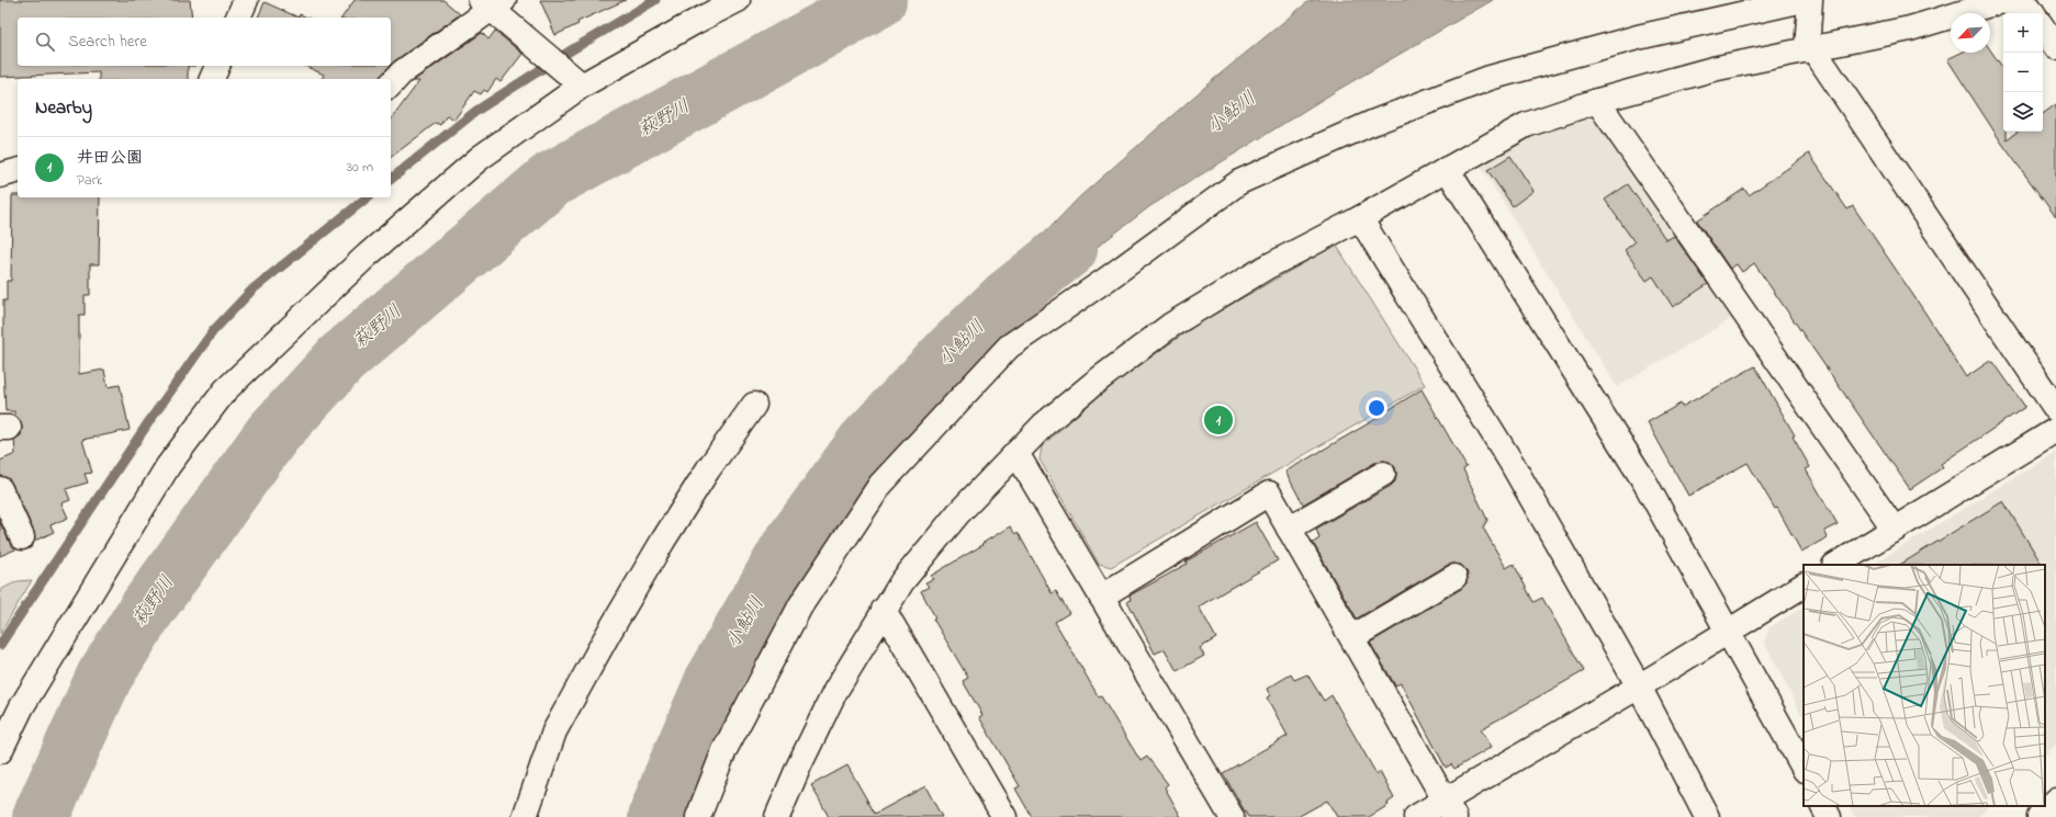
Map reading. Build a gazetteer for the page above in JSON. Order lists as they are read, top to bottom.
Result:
{
  "water": ["小鮎川", "萩野川"],
  "north": "bottom left",
  "page": {
    "map_buttons": ["+", "−"],
    "search": "Search here",
    "heading": "Nearby",
    "list": [
      {
        "mark": "1",
        "name": "井田公園",
        "note": "Park",
        "value": "30 m"
      }
    ],
    "pins": "1"
  }
}
